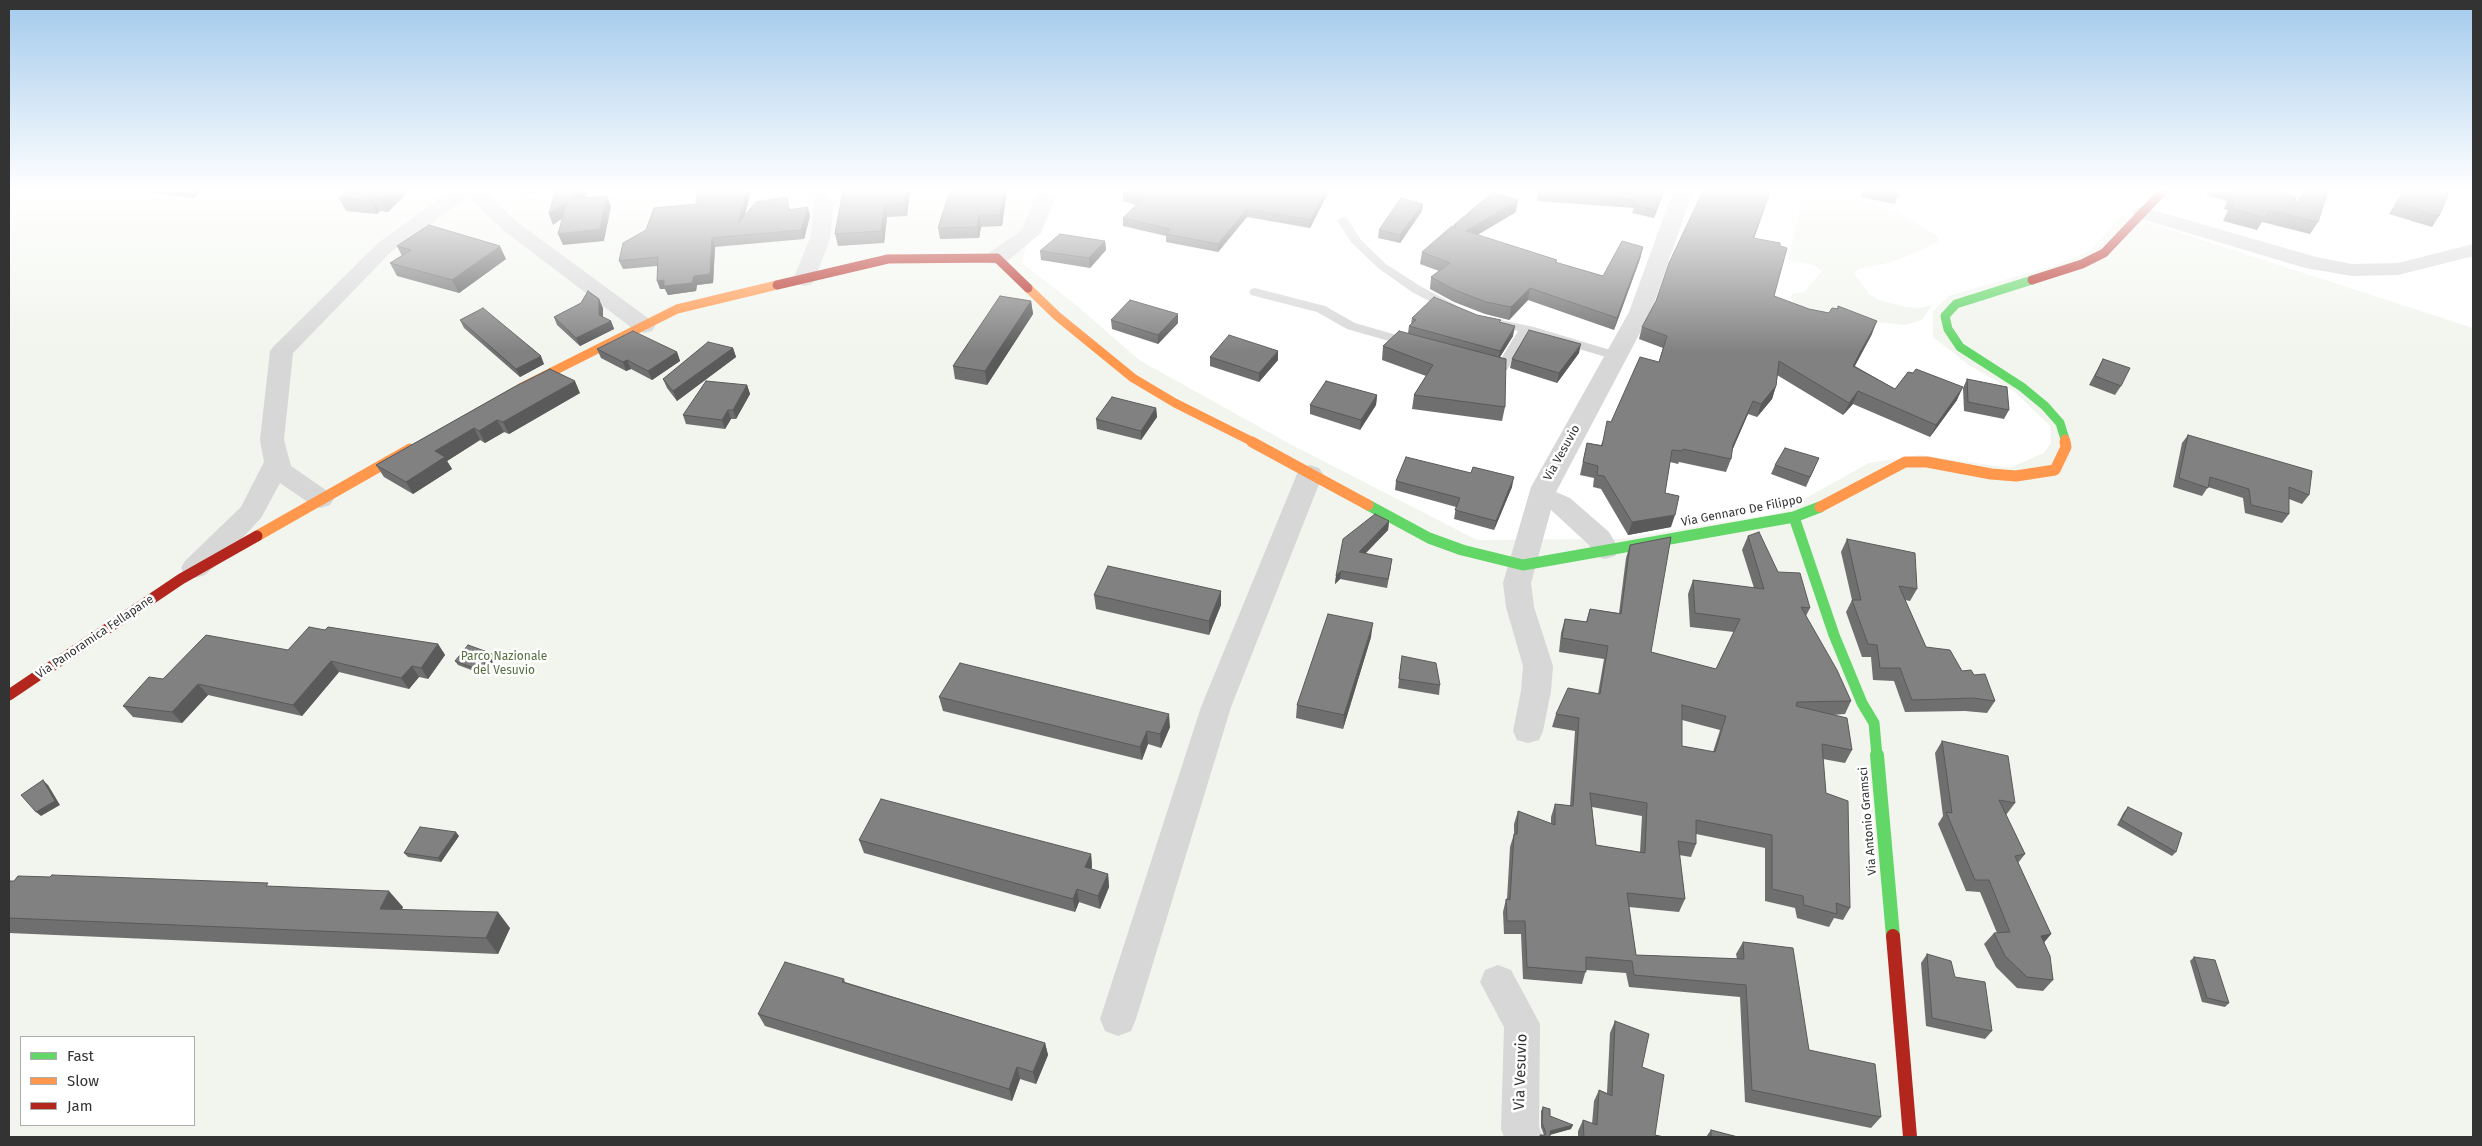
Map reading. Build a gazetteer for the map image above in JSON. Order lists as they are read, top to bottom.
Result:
{
  "streets": {
    "street": [
      "Via Vesuvio",
      "Via Gennaro De Filippo",
      "Via Panoramica Fellapane",
      "Via Antonio Gramsci"
    ]
  },
  "crossings": [
    ["Via Vesuvio", "Via Gennaro De Filippo"],
    ["Via Gennaro De Filippo", "Via Antonio Gramsci"]
  ],
  "parks": ["Parco Nazionale del Vesuvio"],
  "legend": ["Fast", "Slow", "Jam"]
}
